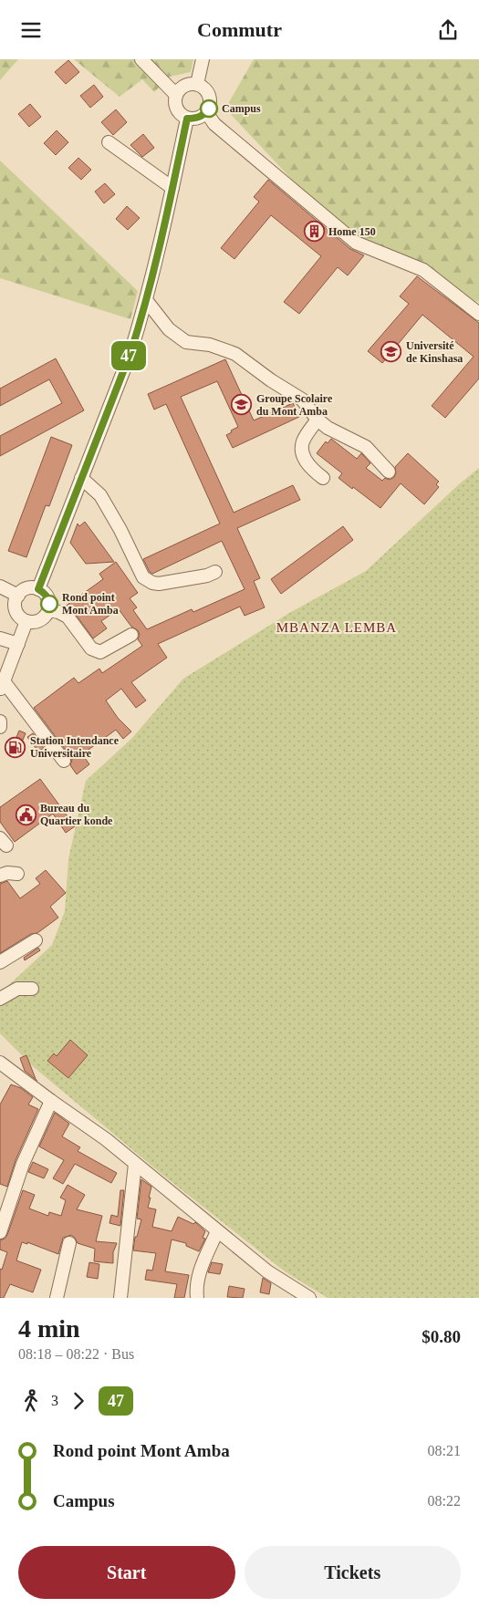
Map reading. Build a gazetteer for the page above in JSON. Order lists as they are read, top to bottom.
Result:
{
  "districts": ["MBANZA LEMBA"],
  "places": {
    "other": ["Campus", "Rond point Mont Amba"],
    "building": ["Home 150"],
    "school or university": ["Université de Kinshasa", "Groupe Scolaire du Mont Amba"],
    "fuel station": ["Station Intendance Universitaire"],
    "public building": ["Bureau du Quartier konde"]
  },
  "lines": ["bus line 47"],
  "page": {
    "header": "Commutr",
    "on_map": "47",
    "heading": ["4 min", "08:18 – 08:22 · Bus", "$0.80"],
    "legs": ["3", "47"],
    "list": [
      {
        "name": "Rond point Mont Amba",
        "value": "08:21"
      },
      {
        "name": "Campus",
        "value": "08:22"
      }
    ],
    "buttons": ["Start", "Tickets"]
  }
}
